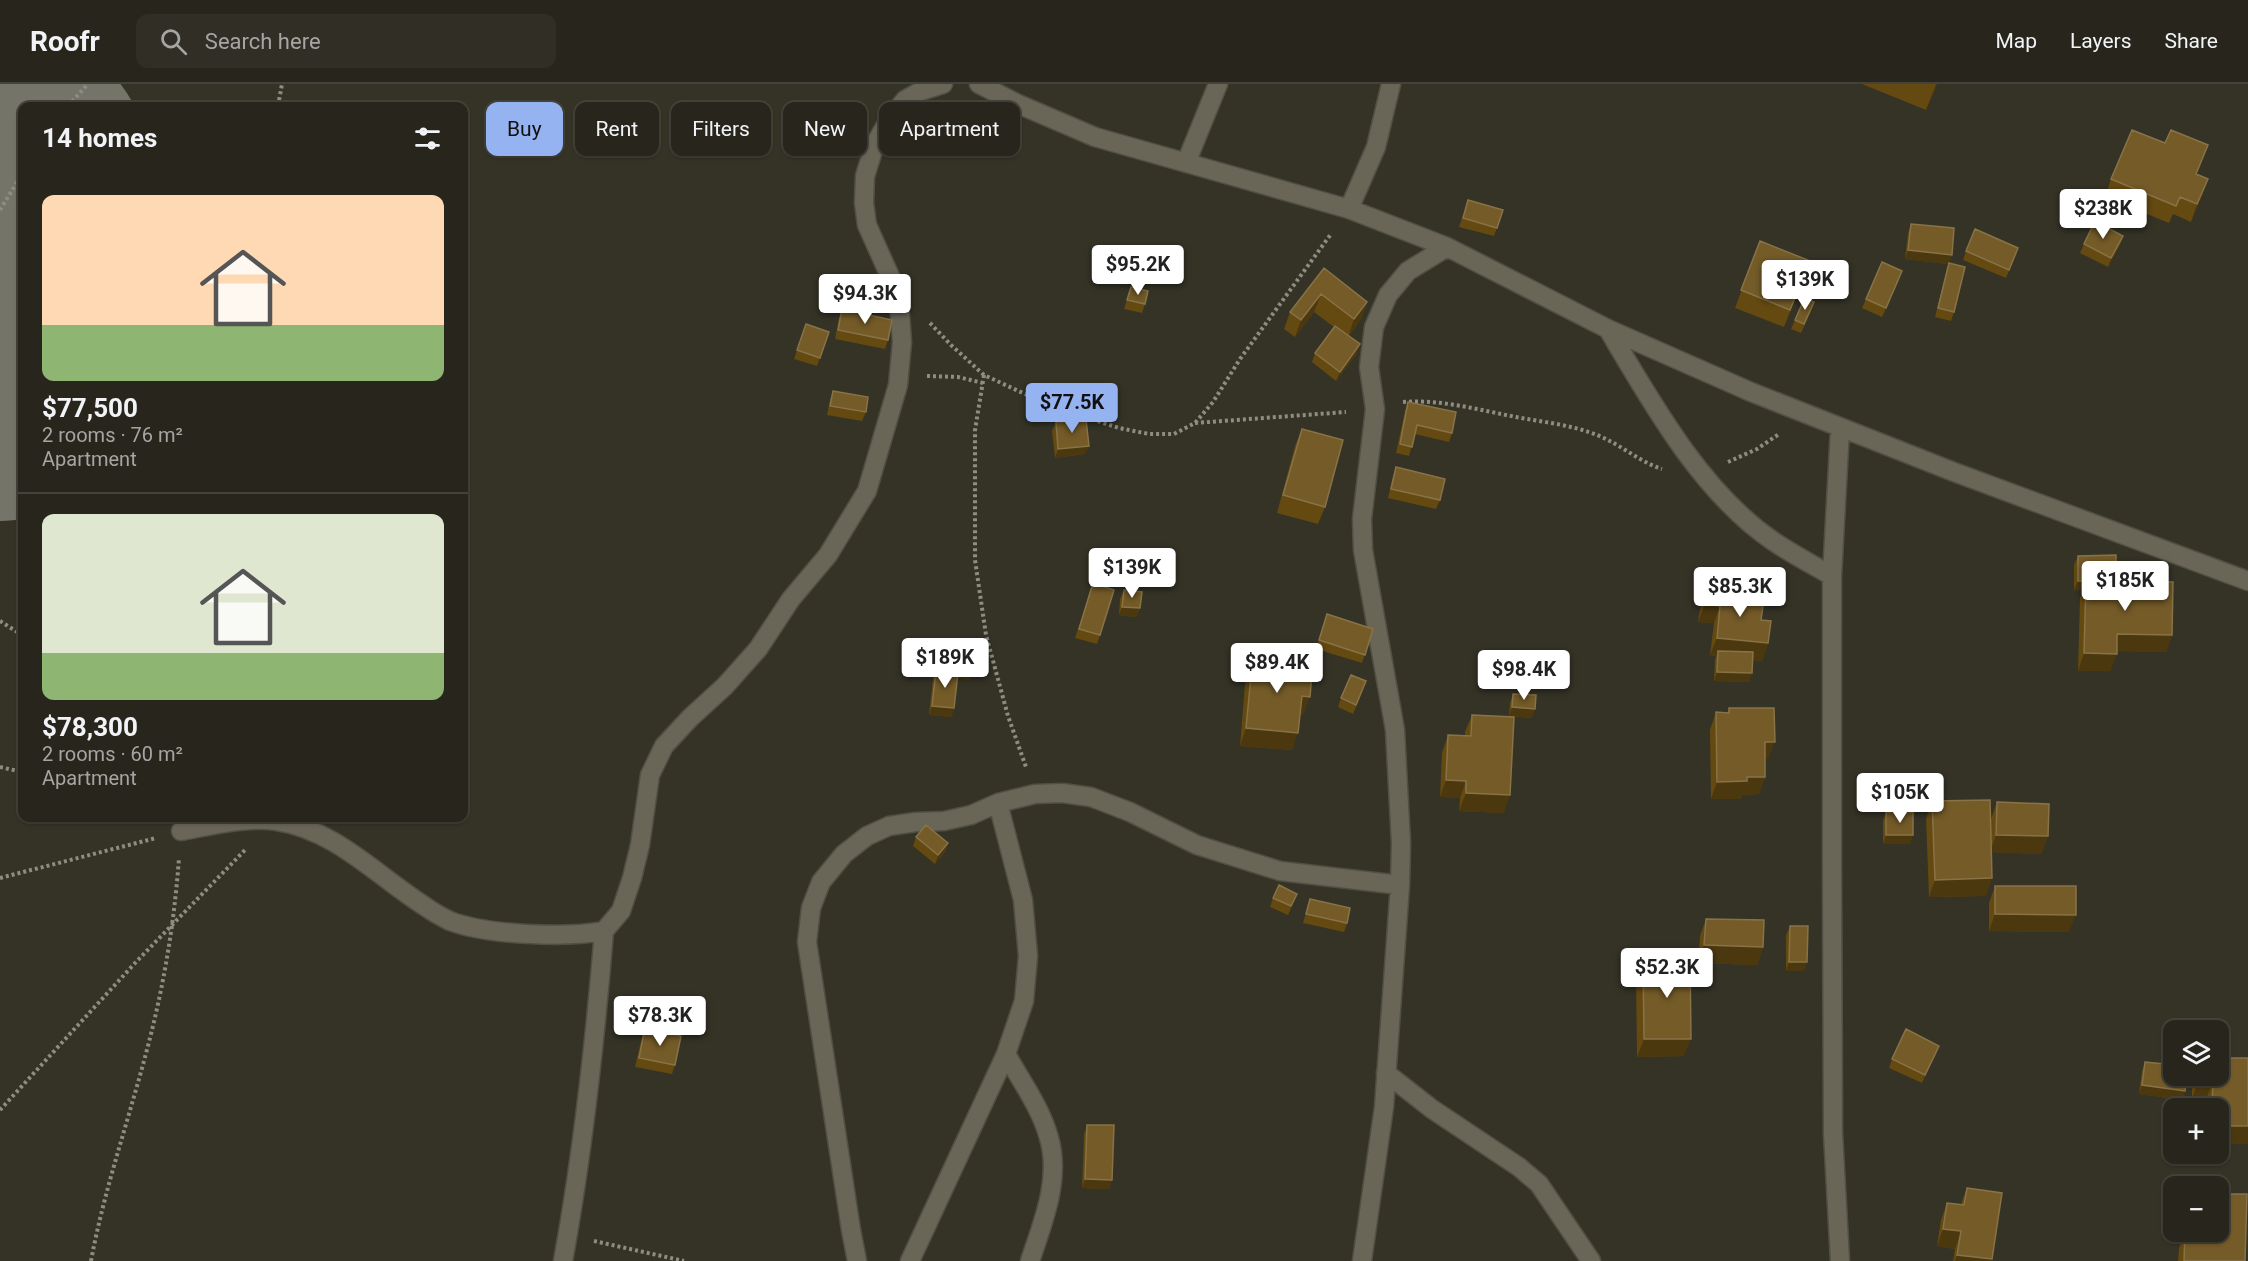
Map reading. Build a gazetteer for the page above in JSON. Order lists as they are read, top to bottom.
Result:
{
  "page": {
    "header": "Roofr",
    "search": "Search here",
    "nav": ["Map", "Layers", "Share"],
    "chip": [
      "Buy",
      "Rent",
      "Filters",
      "New",
      "Apartment"
    ],
    "heading": "14 homes",
    "list": [
      {
        "name": "$77,500",
        "note": "2 rooms · 76 m² · Apartment"
      },
      {
        "name": "$78,300",
        "note": "2 rooms · 60 m² · Apartment"
      }
    ],
    "price": [
      "$238K",
      "$95.2K",
      "$139K",
      "$94.3K",
      "$77.5K",
      "$139K",
      "$185K",
      "$85.3K",
      "$189K",
      "$89.4K",
      "$98.4K",
      "$105K",
      "$52.3K",
      "$78.3K"
    ],
    "map_buttons": ["+", "−"]
  }
}
